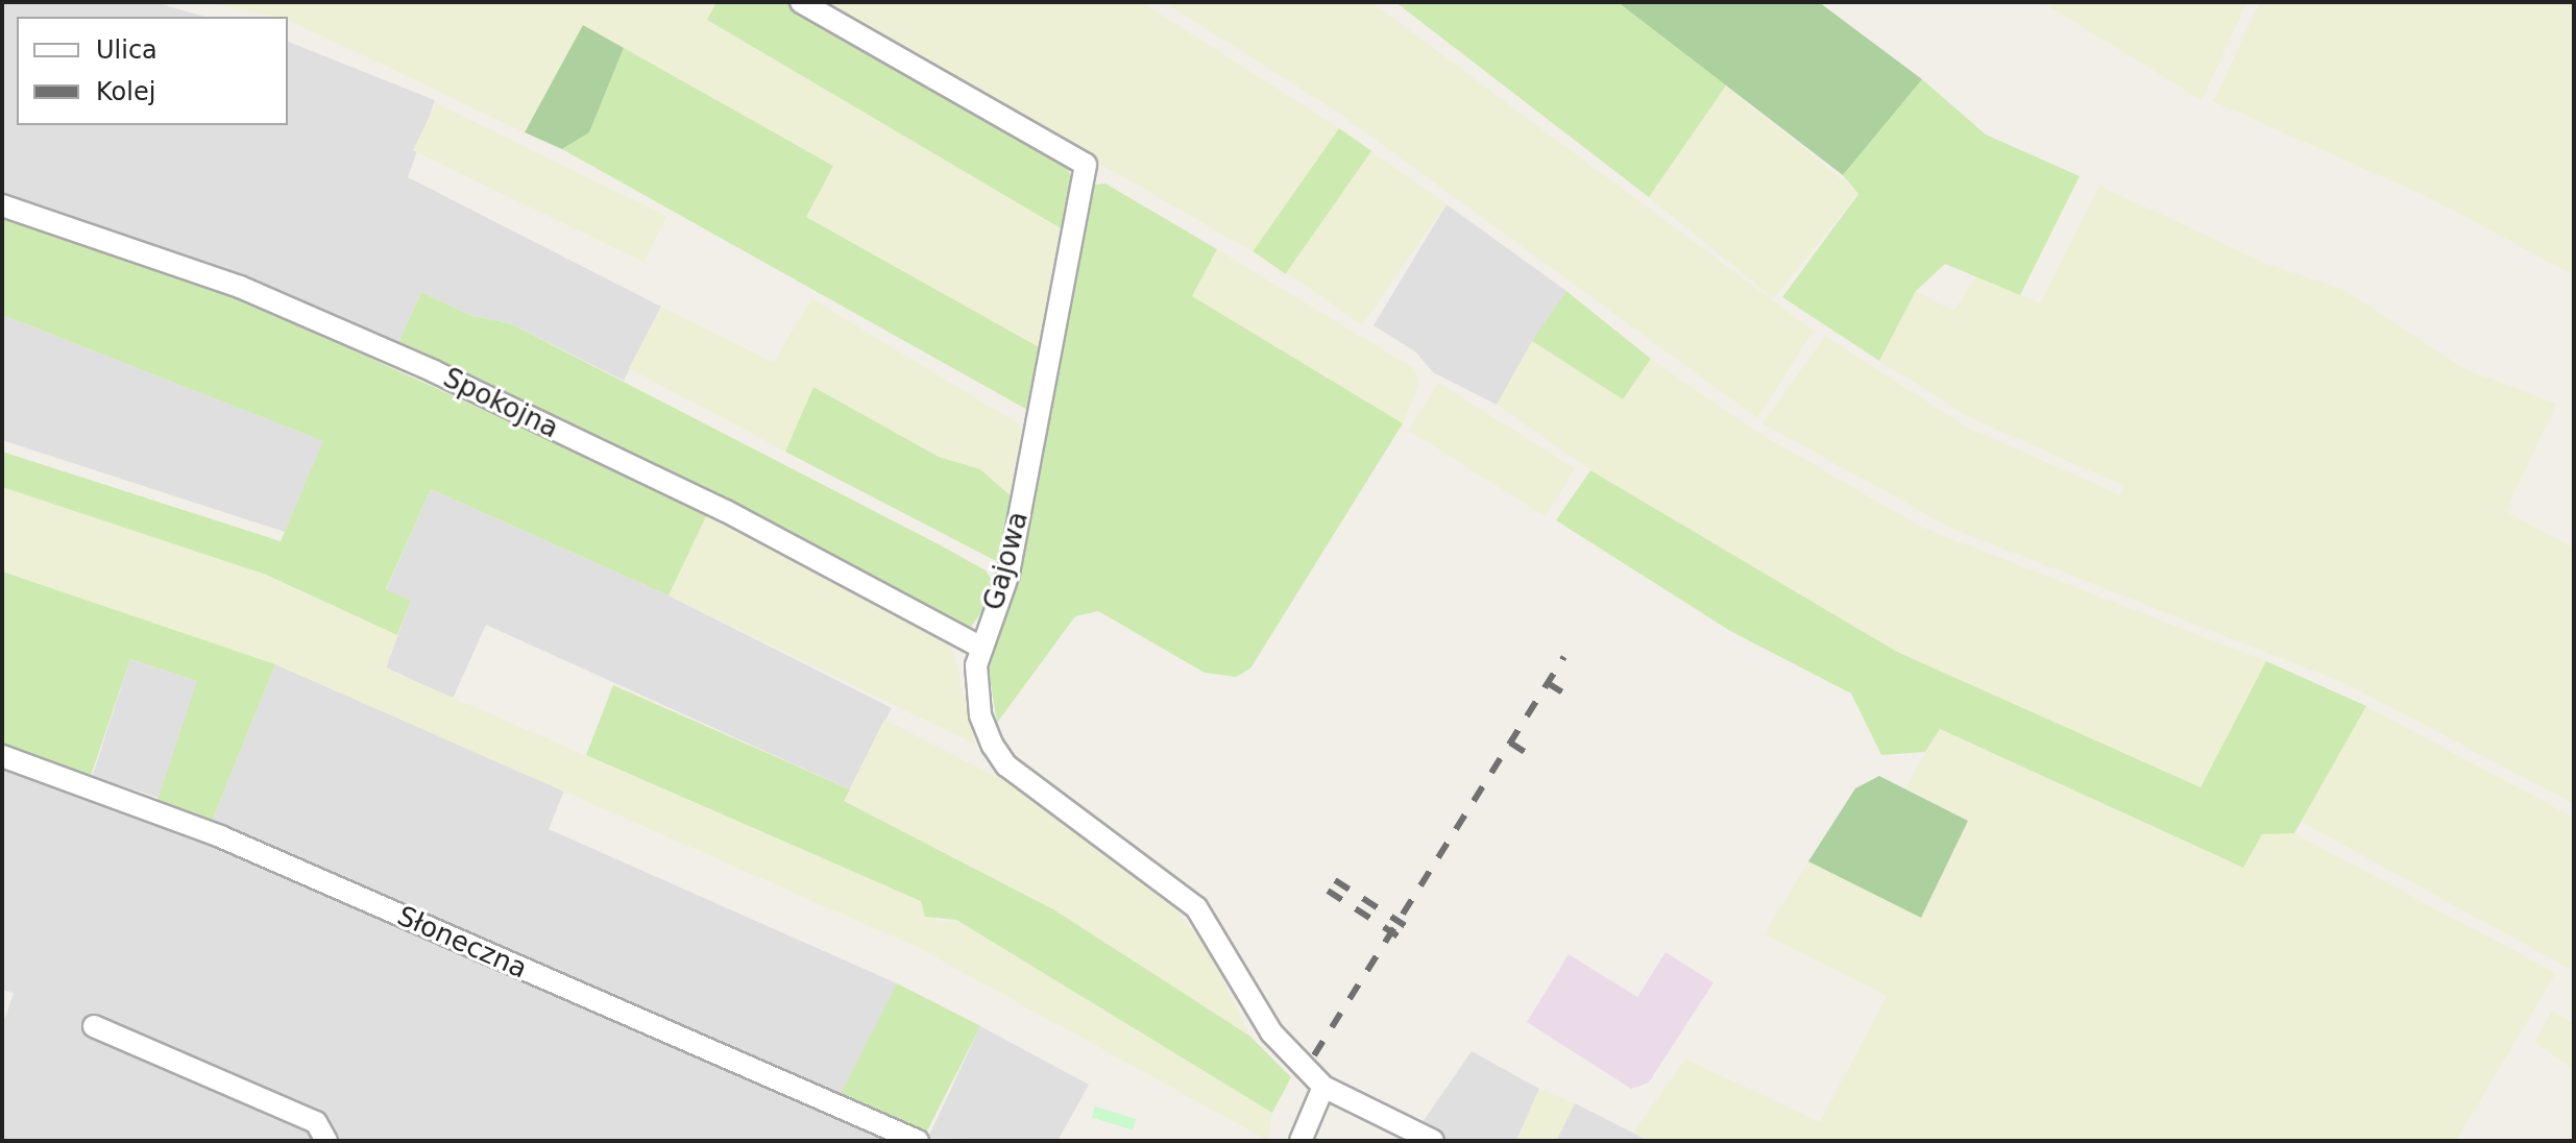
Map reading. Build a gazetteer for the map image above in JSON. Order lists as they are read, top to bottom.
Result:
{
  "streets": {
    "street": ["Spokojna", "Gajowa", "Słoneczna"]
  },
  "crossings": [
    ["Spokojna", "Gajowa"]
  ],
  "legend": ["Ulica", "Kolej"]
}
